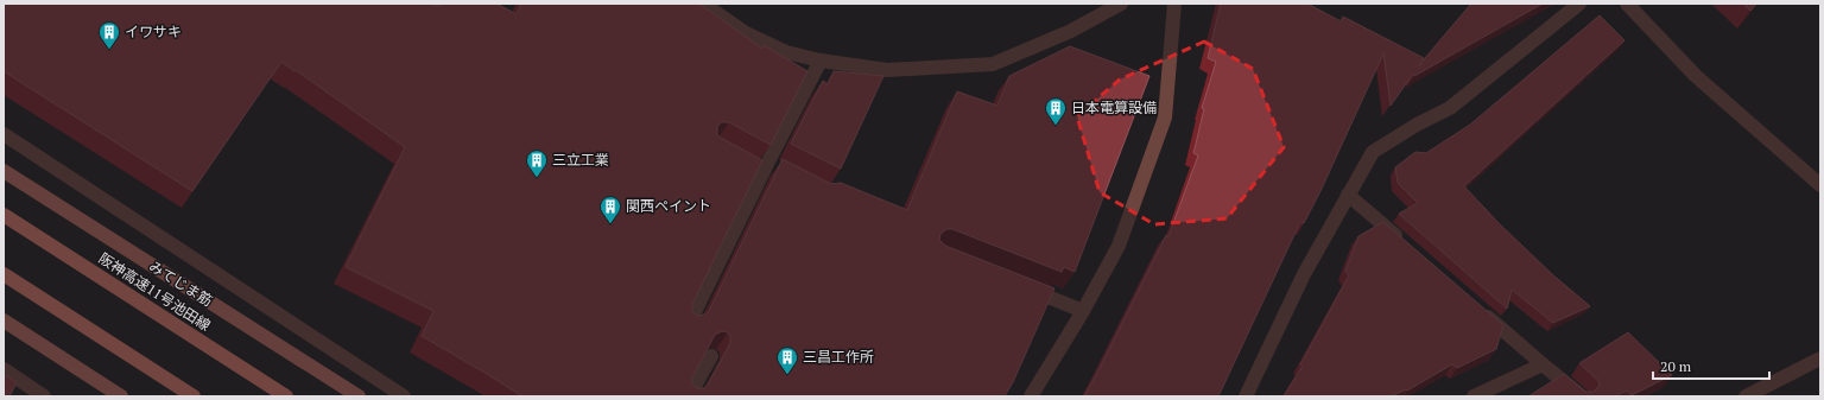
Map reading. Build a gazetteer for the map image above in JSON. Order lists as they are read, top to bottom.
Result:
{
  "streets": {
    "highway": ["阪神高速11号池田線"],
    "main road": ["みてじま筋"]
  },
  "places": {
    "building": [
      "イワサキ",
      "日本電算設備",
      "三立工業",
      "関西ペイント",
      "三昌工作所"
    ]
  },
  "scale_bar": "20 m"
}
